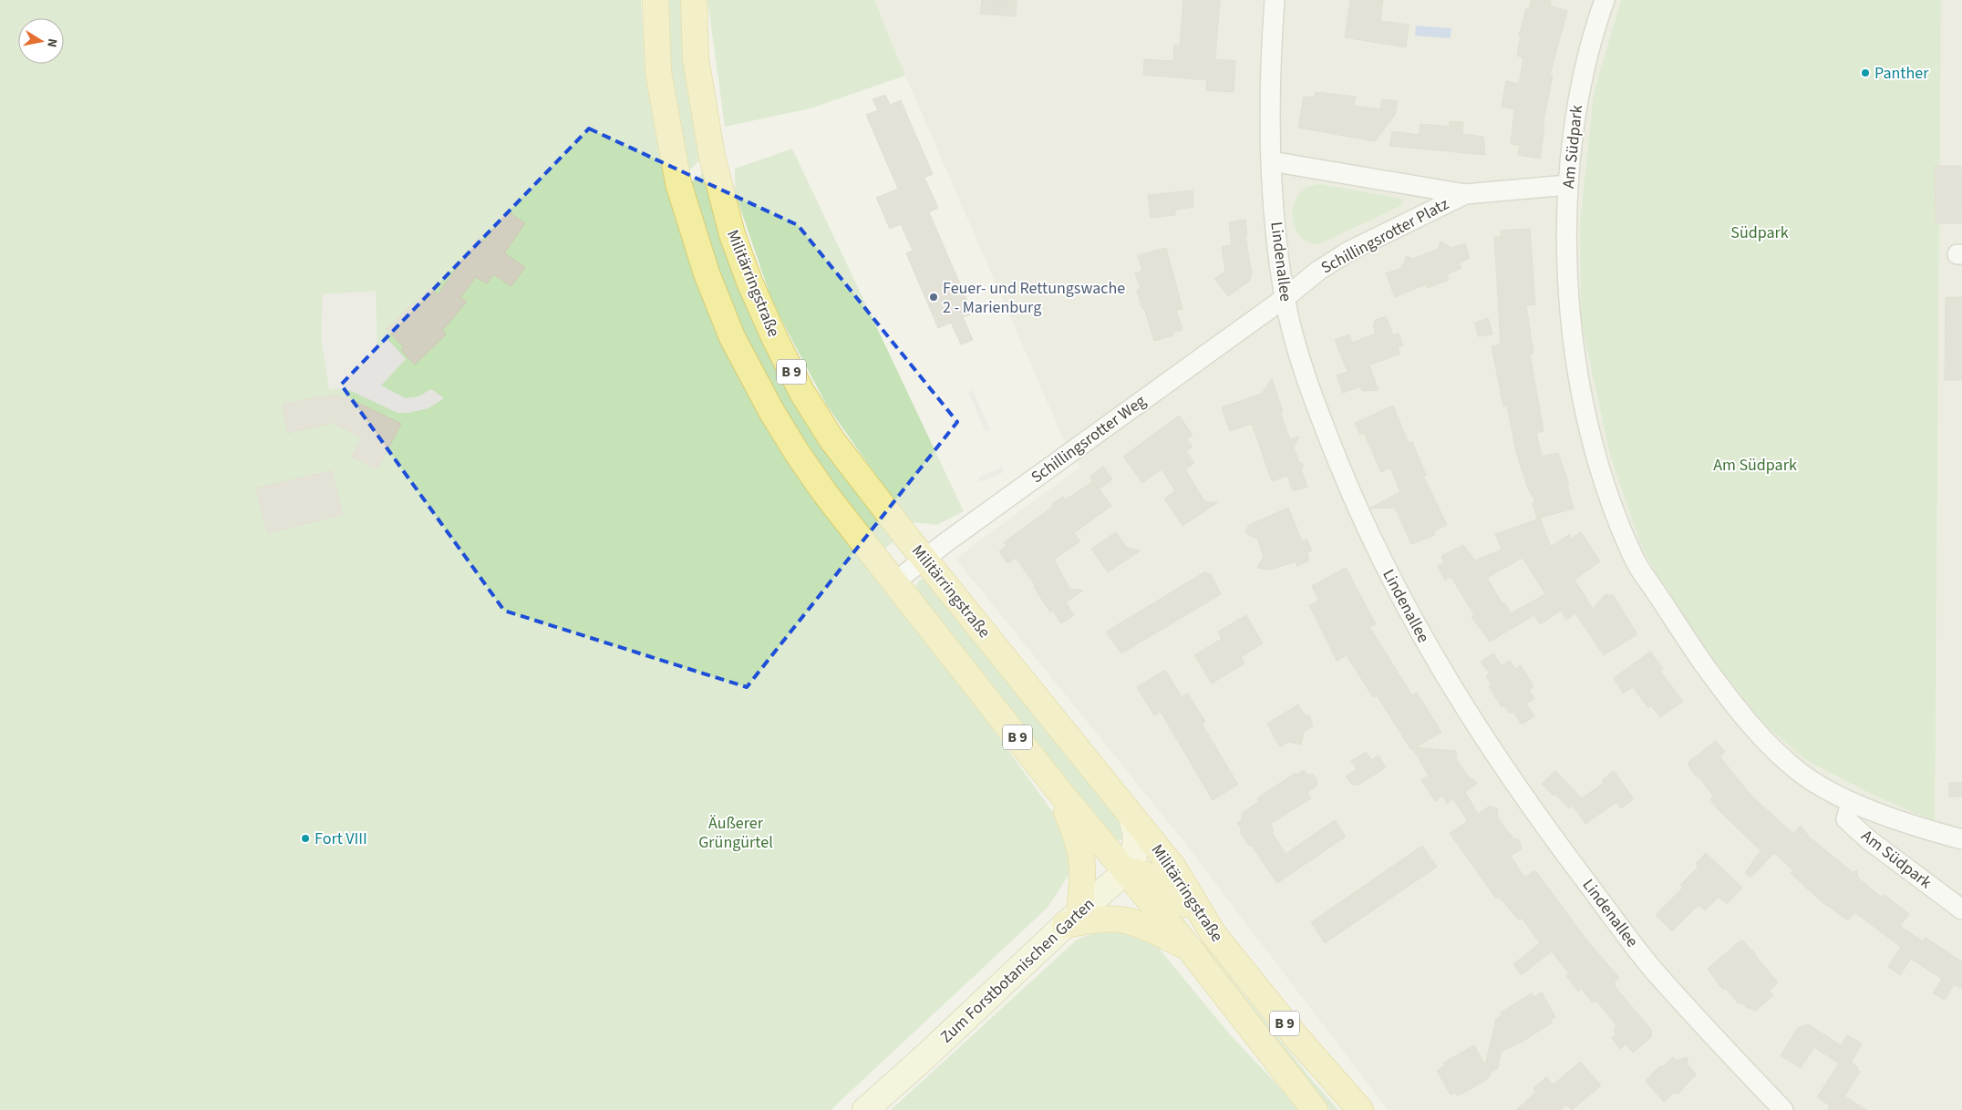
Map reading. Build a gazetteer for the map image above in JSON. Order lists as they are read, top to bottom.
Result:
{
  "streets": {
    "main road": ["Militärringstraße", "B 9", "Zum Forstbotanischen Garten"],
    "street": [
      "Am Südpark",
      "Schillingsrotter Platz",
      "Lindenallee",
      "Schillingsrotter Weg"
    ]
  },
  "crossings": [
    ["Am Südpark", "Schillingsrotter Platz"],
    ["Schillingsrotter Platz", "Lindenallee"],
    ["Schillingsrotter Platz", "Schillingsrotter Weg"],
    ["Lindenallee", "Schillingsrotter Weg"],
    ["Militärringstraße", "B 9"],
    ["Militärringstraße", "Schillingsrotter Weg"],
    ["Militärringstraße", "Zum Forstbotanischen Garten"],
    ["B 9", "Zum Forstbotanischen Garten"]
  ],
  "parks": ["Südpark", "Am Südpark", "Äußerer Grüngürtel"],
  "places": ["Panther", "Feuer- und Rettungswache 2 - Marienburg", "Fort VIII"],
  "north": "right"
}
